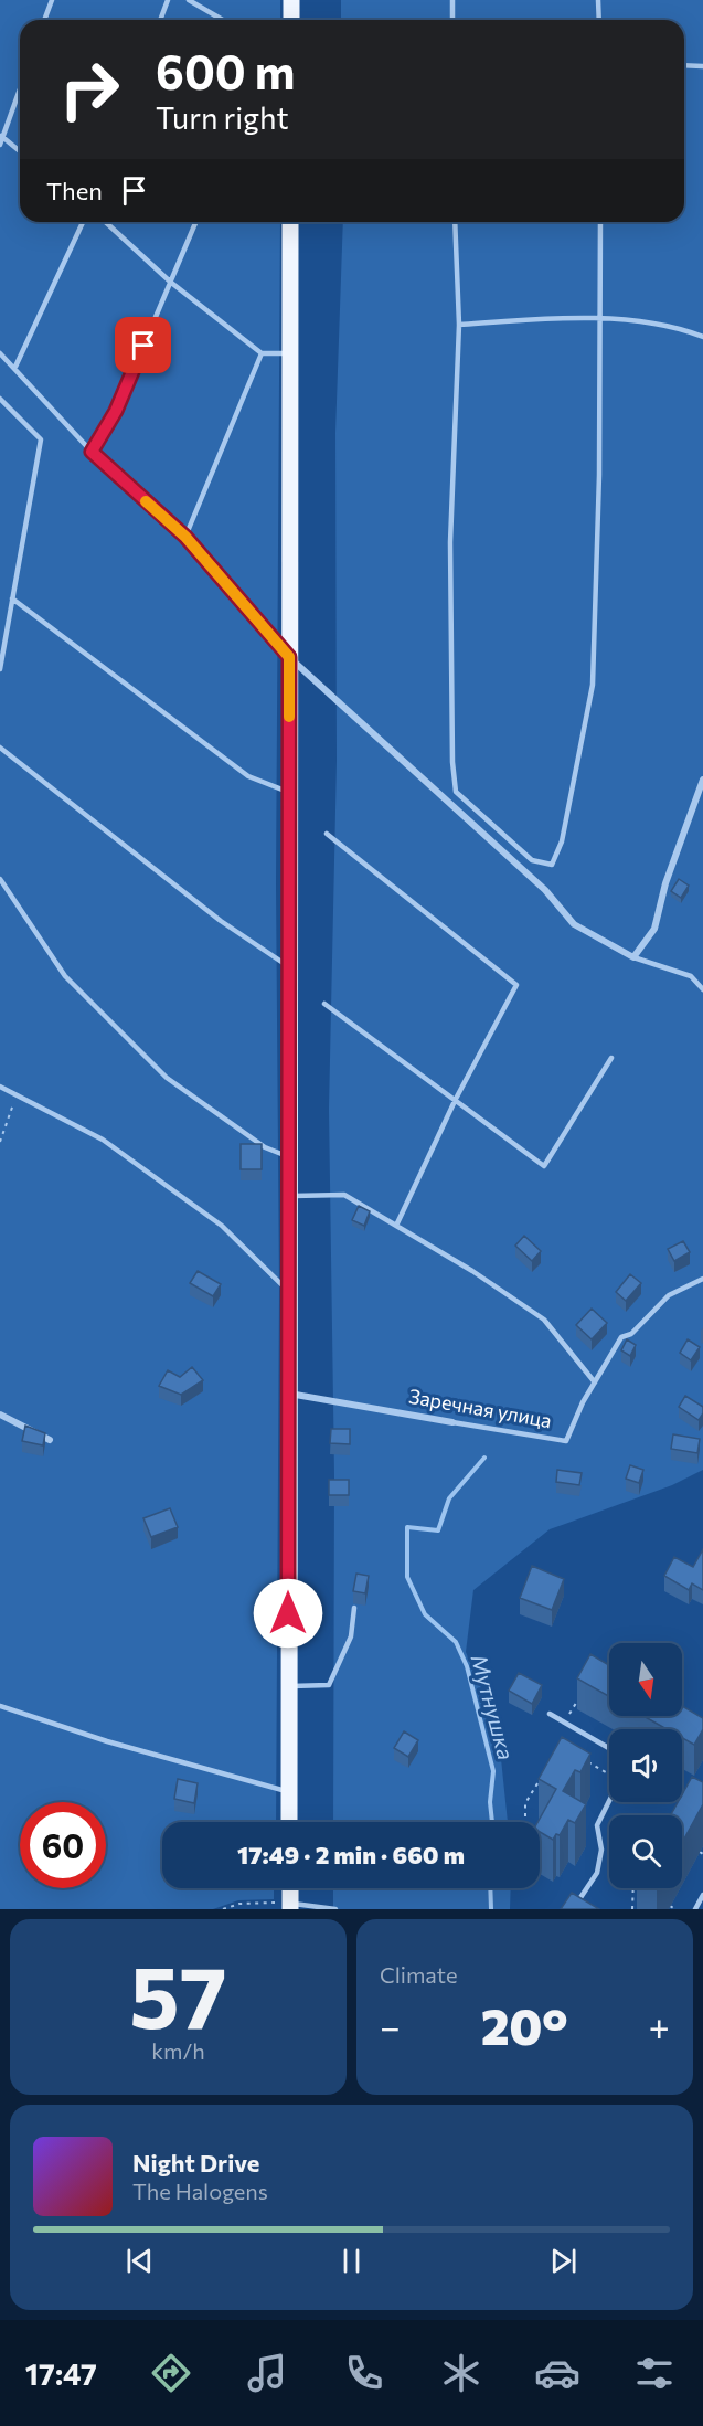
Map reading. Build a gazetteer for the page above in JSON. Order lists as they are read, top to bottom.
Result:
{
  "streets": {
    "street": ["Заречная улица"]
  },
  "water": ["Мутнушка"],
  "north": "bottom",
  "page": {
    "turn": ["600 m", "Turn right"],
    "then": "Then",
    "limit": "60",
    "trip": "17:49 · 2 min · 660 m",
    "tile": [
      ["57", "km/h"],
      "Climate"
    ],
    "heat": ["−", "20°", "+"],
    "song": ["Night Drive", "The Halogens"],
    "tabs": "17:47"
  }
}
